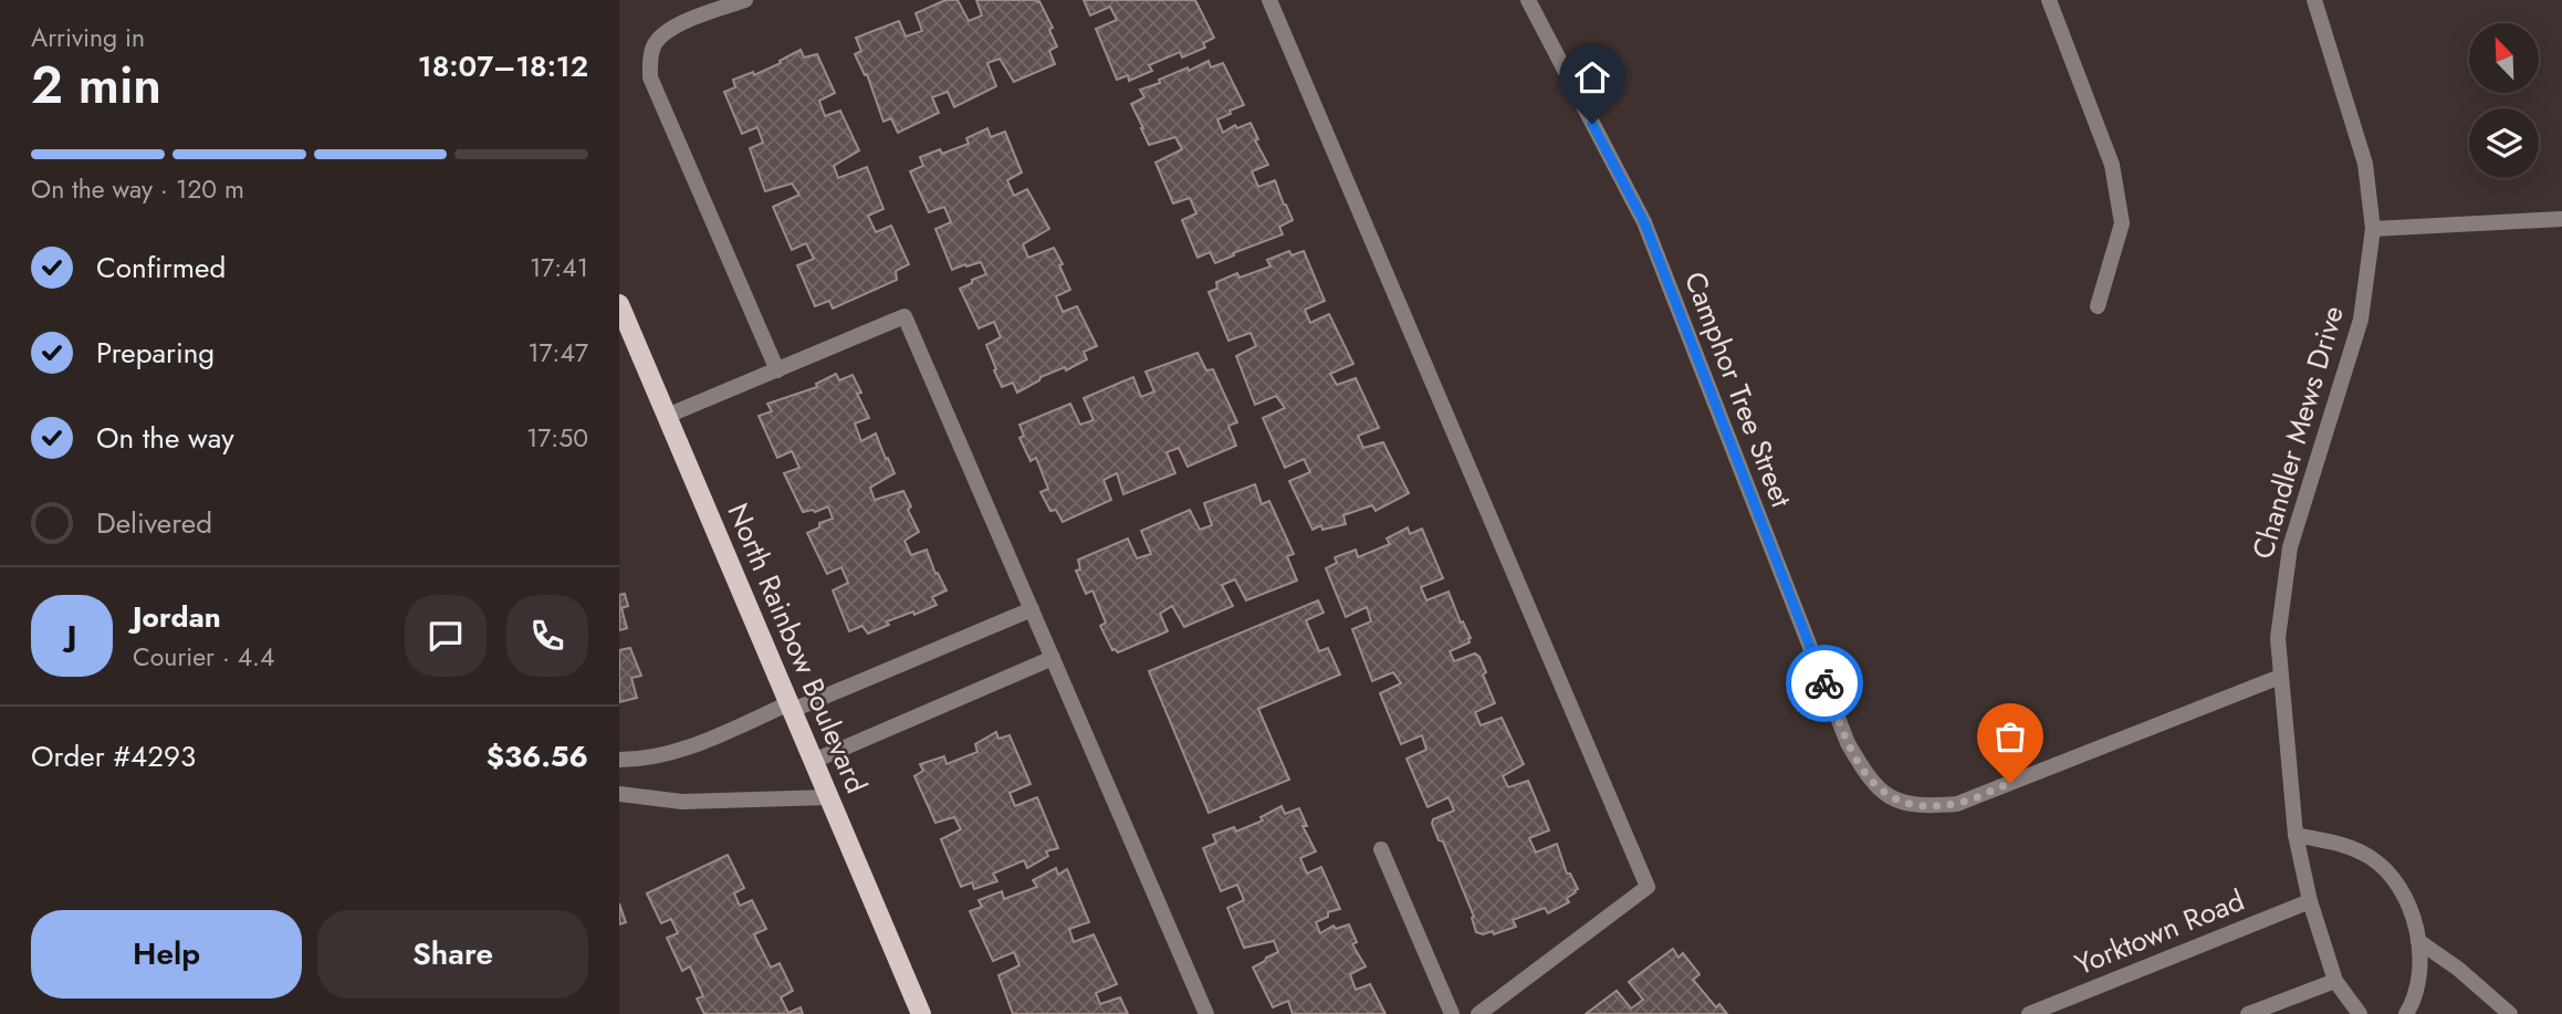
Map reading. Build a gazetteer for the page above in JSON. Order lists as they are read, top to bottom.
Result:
{
  "streets": {
    "main road": ["North Rainbow Boulevard"],
    "street": ["Camphor Tree Street", "Chandler Mews Drive", "Yorktown Road"]
  },
  "crossings": [
    ["Camphor Tree Street", "Chandler Mews Drive"],
    ["Chandler Mews Drive", "Yorktown Road"]
  ],
  "north": "top left",
  "page": {
    "heading": ["2 min", "Arriving in", "18:07–18:12"],
    "panel": [
      "Jordan",
      "Courier · 4.4",
      "Order #4293",
      "$36.56"
    ],
    "bar": "On the way · 120 m",
    "list": [
      ["Confirmed", "17:41"],
      ["Preparing", "17:47"],
      ["On the way", "17:50"],
      "Delivered"
    ],
    "round": "J",
    "buttons": ["Help", "Share"]
  }
}
